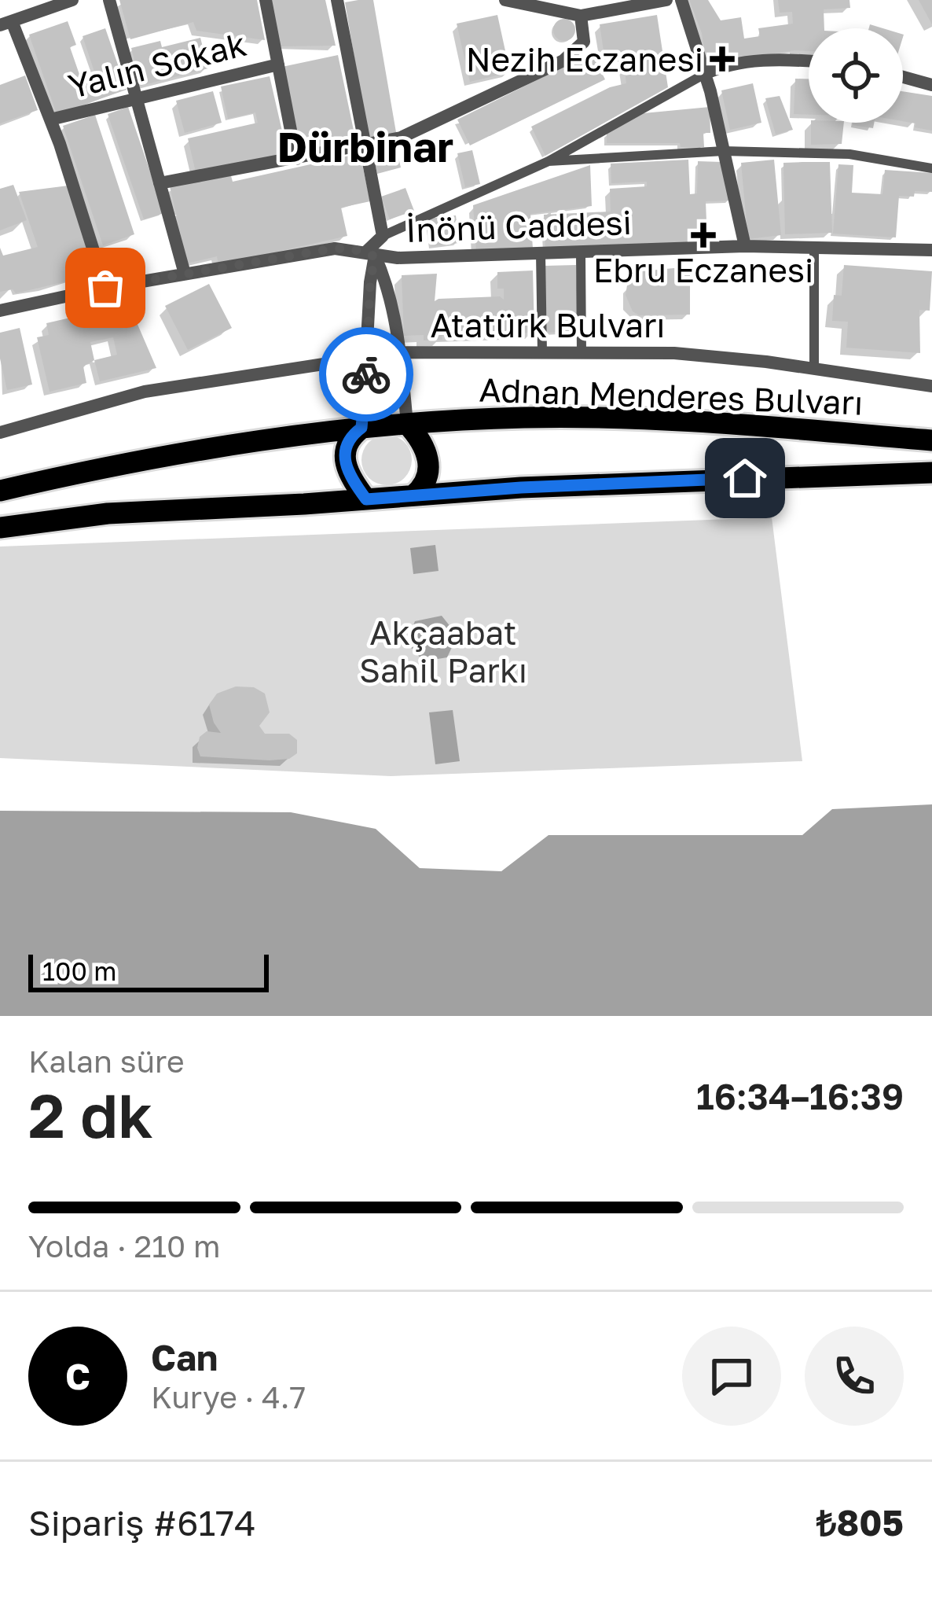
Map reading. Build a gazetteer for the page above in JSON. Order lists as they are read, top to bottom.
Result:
{
  "streets": {
    "highway": ["Adnan Menderes Bulvarı"],
    "street": ["Yalın Sokak", "İnönü Caddesi", "Atatürk Bulvarı"]
  },
  "districts": ["Dürbinar"],
  "parks": ["Akçaabat Sahil Parkı"],
  "places": {
    "health": ["Nezih Eczanesi", "Ebru Eczanesi"]
  },
  "scale_bar": "100 m",
  "page": {
    "scale": "100 m",
    "heading": ["2 dk", "Kalan süre", "16:34–16:39"],
    "panel": [
      "Can",
      "Kurye · 4.7",
      "Sipariş #6174",
      "₺805"
    ],
    "bar": "Yolda · 210 m",
    "round": "C"
  }
}
